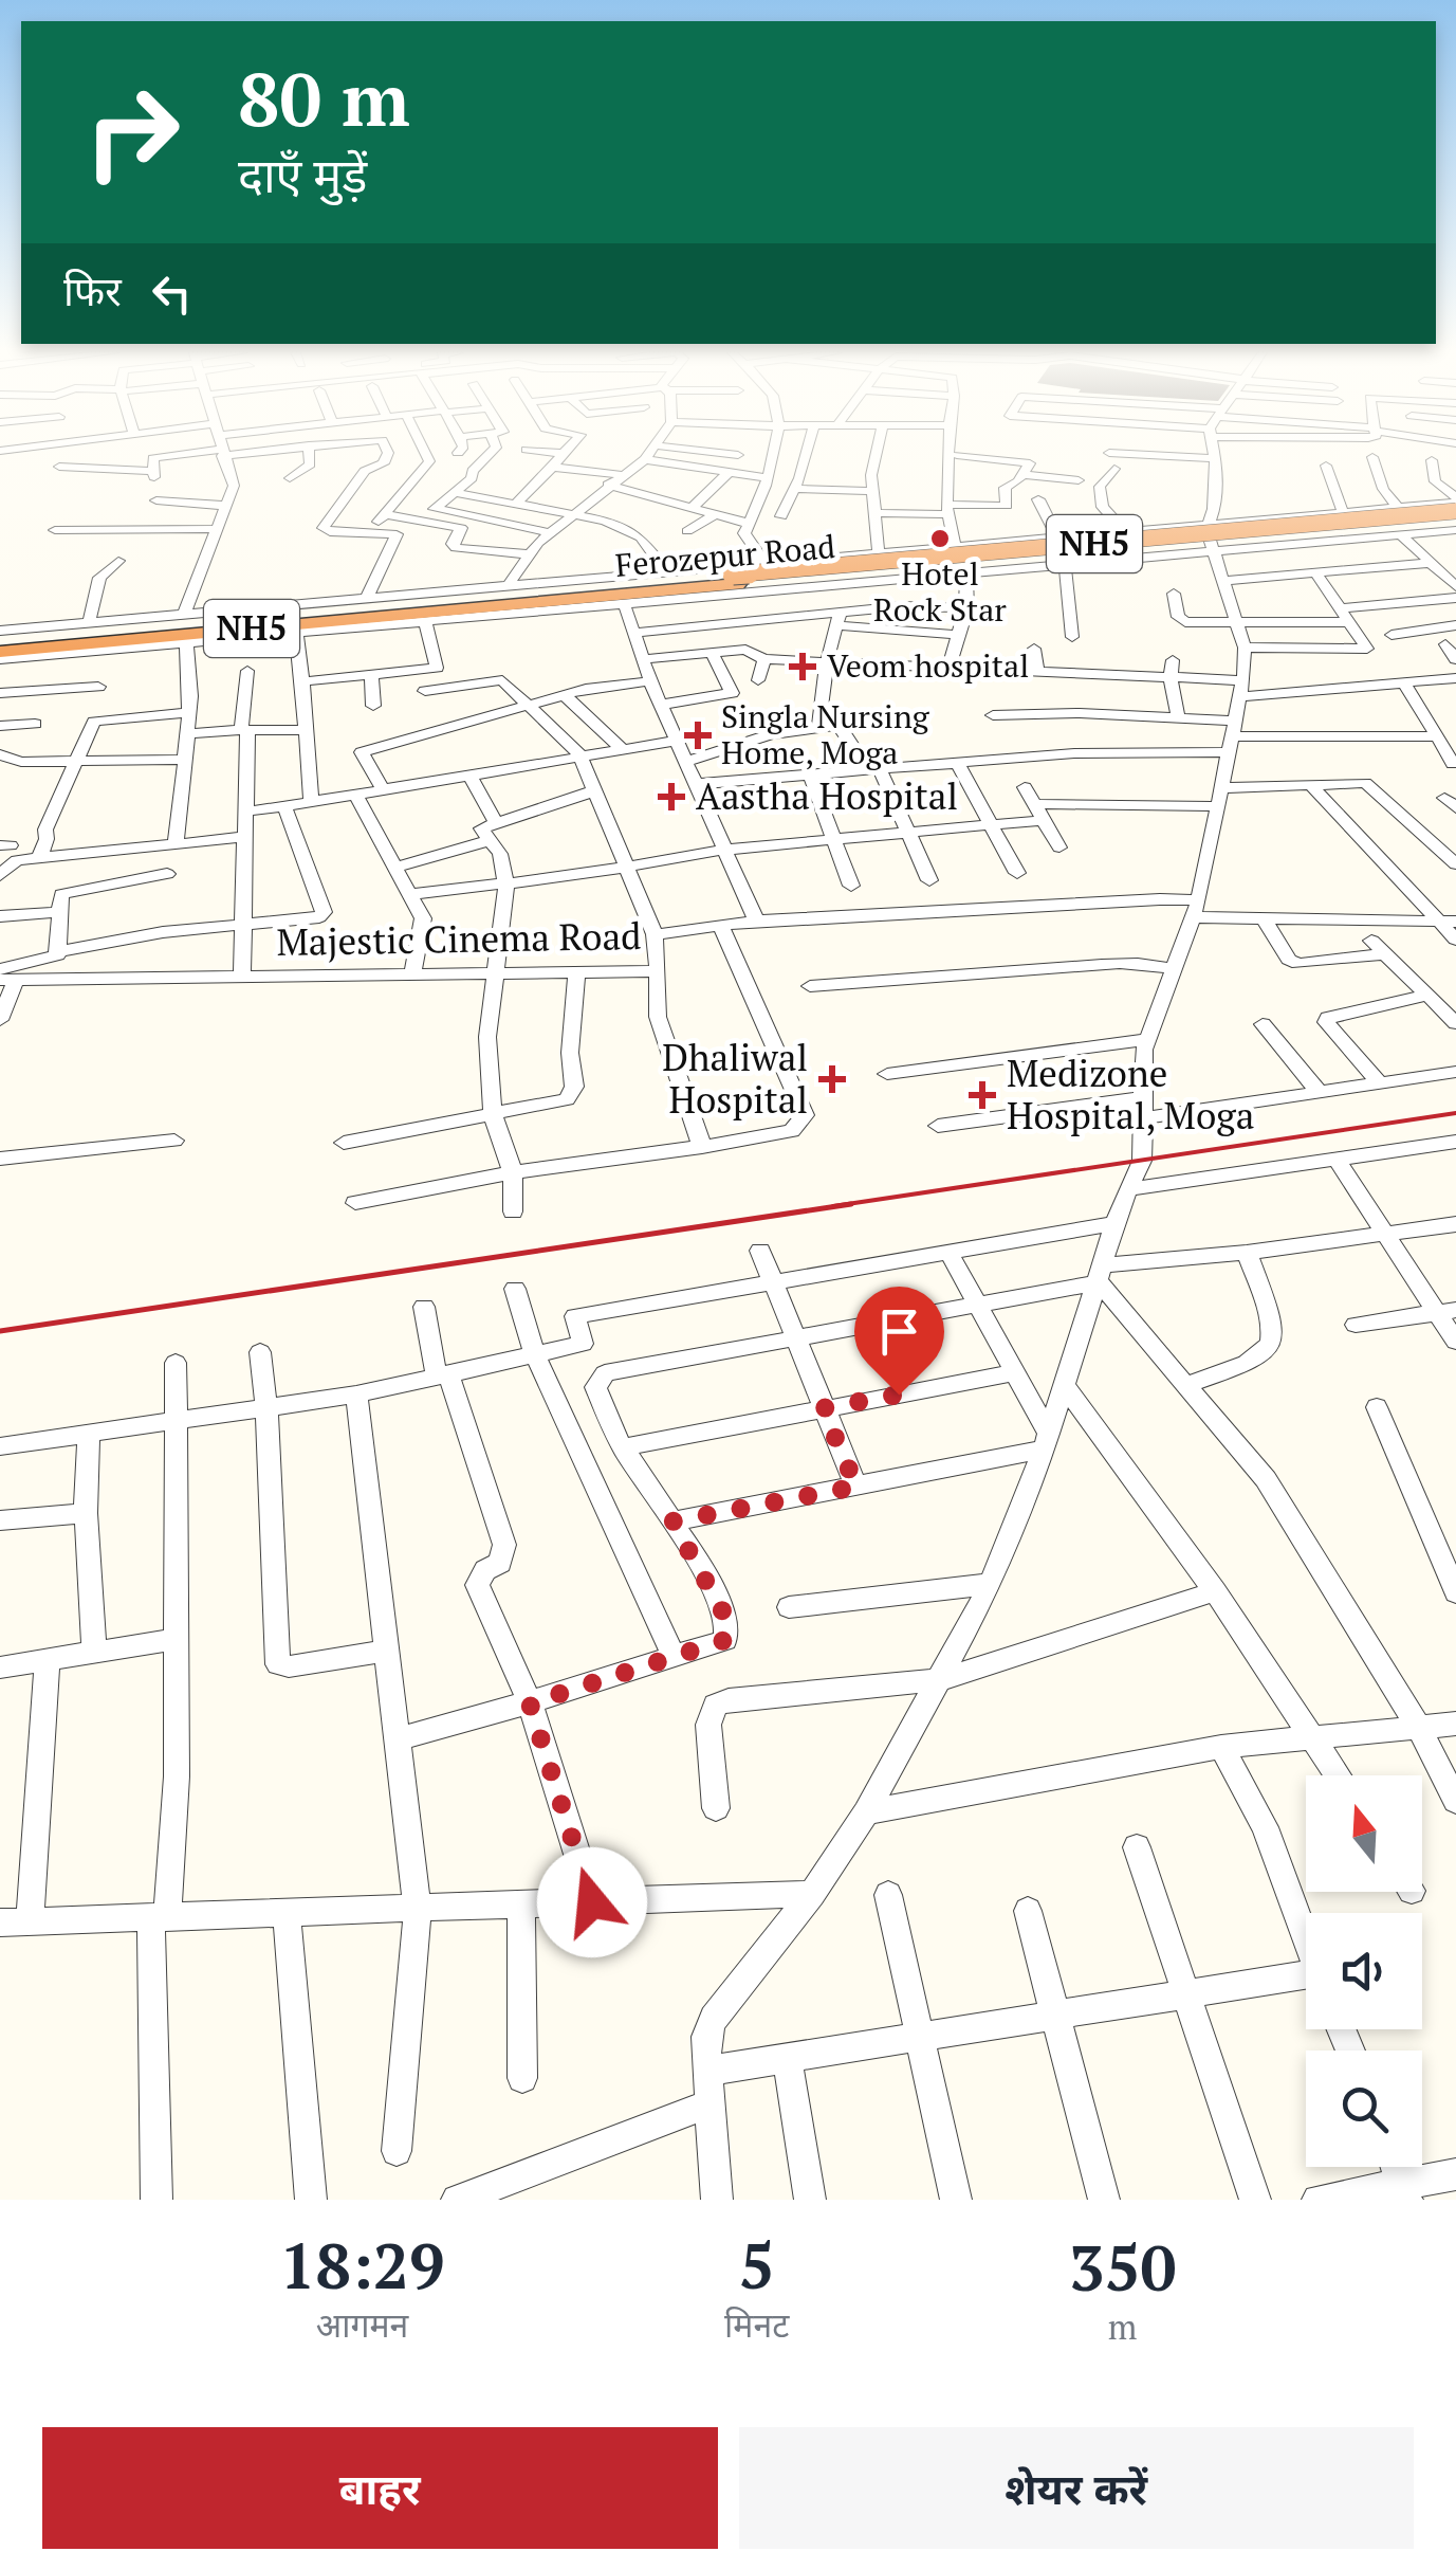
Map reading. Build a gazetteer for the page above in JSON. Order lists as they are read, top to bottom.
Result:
{
  "streets": {
    "highway": ["NH5", "Ferozepur Road"],
    "street": ["Majestic Cinema Road"]
  },
  "places": {
    "other": ["Hotel Rock Star"],
    "health": [
      "Veom hospital",
      "Singla Nursing Home, Moga",
      "Aastha Hospital",
      "Dhaliwal Hospital",
      "Medizone Hospital, Moga"
    ]
  },
  "north": "top",
  "page": {
    "turn": ["80 m", "दाएँ मुड़ें"],
    "then": "फिर",
    "eta": [
      "18:29",
      "आगमन",
      "5",
      "मिनट",
      "350",
      "m"
    ],
    "buttons": ["बाहर", "शेयर करें"]
  }
}
